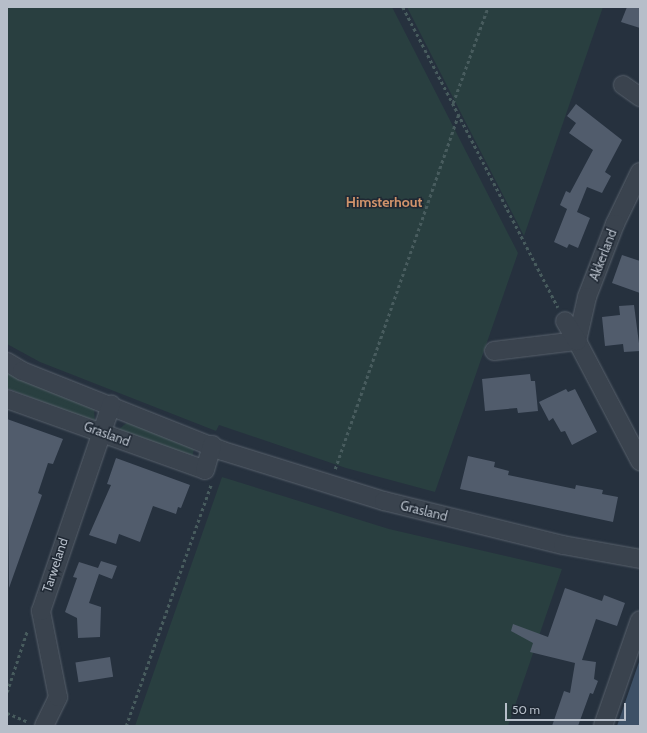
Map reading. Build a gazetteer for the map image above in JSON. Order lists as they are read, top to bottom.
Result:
{
  "streets": {
    "street": ["Akkerland", "Grasland", "Tarweland"]
  },
  "crossings": [
    ["Grasland", "Tarweland"]
  ],
  "districts": ["Himsterhout"],
  "scale_bar": "50 m"
}
